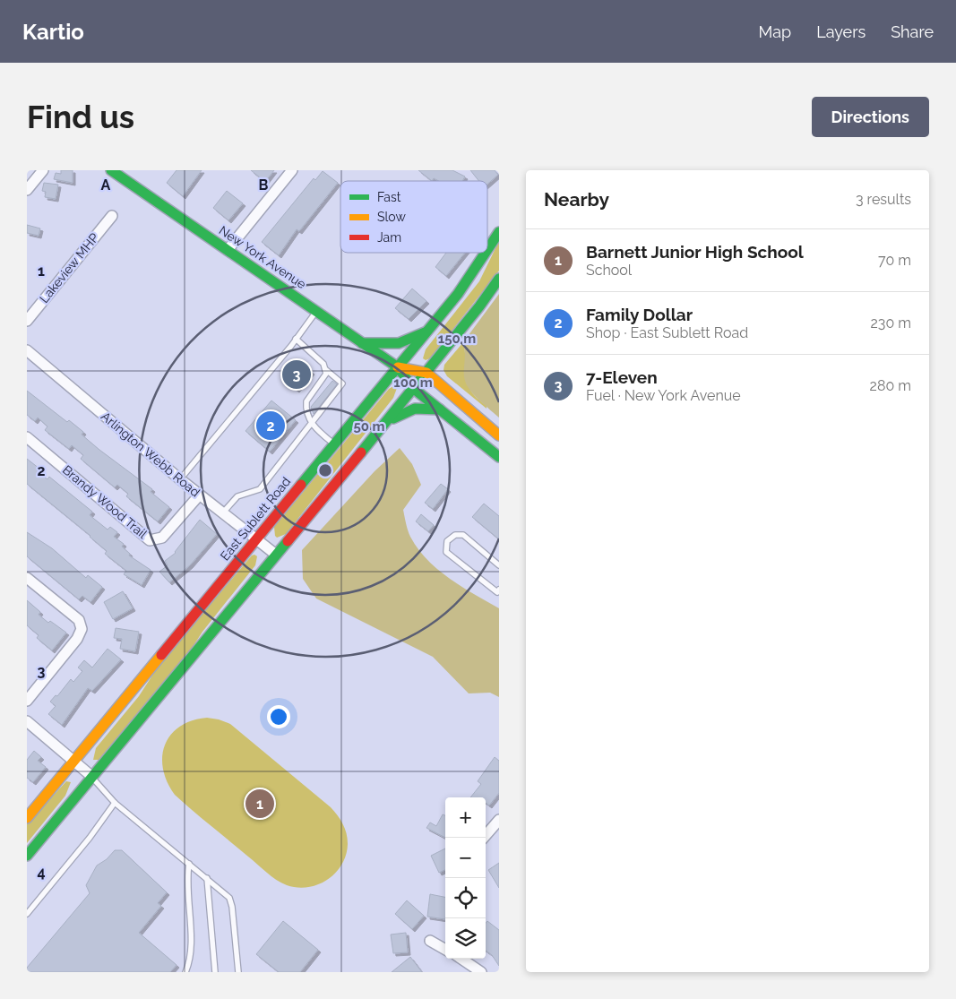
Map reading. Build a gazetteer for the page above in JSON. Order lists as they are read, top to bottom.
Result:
{
  "streets": {
    "main road": ["New York Avenue", "East Sublett Road"],
    "street": ["Lakeview MHP", "Arlington Webb Road", "Brandy Wood Trail"]
  },
  "crossings": [
    ["New York Avenue", "East Sublett Road"],
    ["Arlington Webb Road", "Brandy Wood Trail"],
    ["Arlington Webb Road", "East Sublett Road"]
  ],
  "legend": ["Fast", "Slow", "Jam"],
  "page": {
    "header": "Kartio",
    "nav": ["Map", "Layers", "Share"],
    "buttons": "Directions",
    "title": "Find us",
    "heading": ["Nearby", "3 results"],
    "list": [
      {
        "mark": "1",
        "name": "Barnett Junior High School",
        "note": "School",
        "value": "70 m"
      },
      {
        "mark": "2",
        "name": "Family Dollar",
        "note": "Shop · East Sublett Road",
        "value": "230 m"
      },
      {
        "mark": "3",
        "name": "7-Eleven",
        "note": "Fuel · New York Avenue",
        "value": "280 m"
      }
    ],
    "pins": ["3", "2", "1"],
    "map_buttons": ["+", "−"]
  },
  "grid": {
    "columns": ["A", "B"],
    "rows": [
      "1",
      "2",
      "3",
      "4"
    ]
  },
  "rings": ["150 m", "100 m", "50 m"]
}
